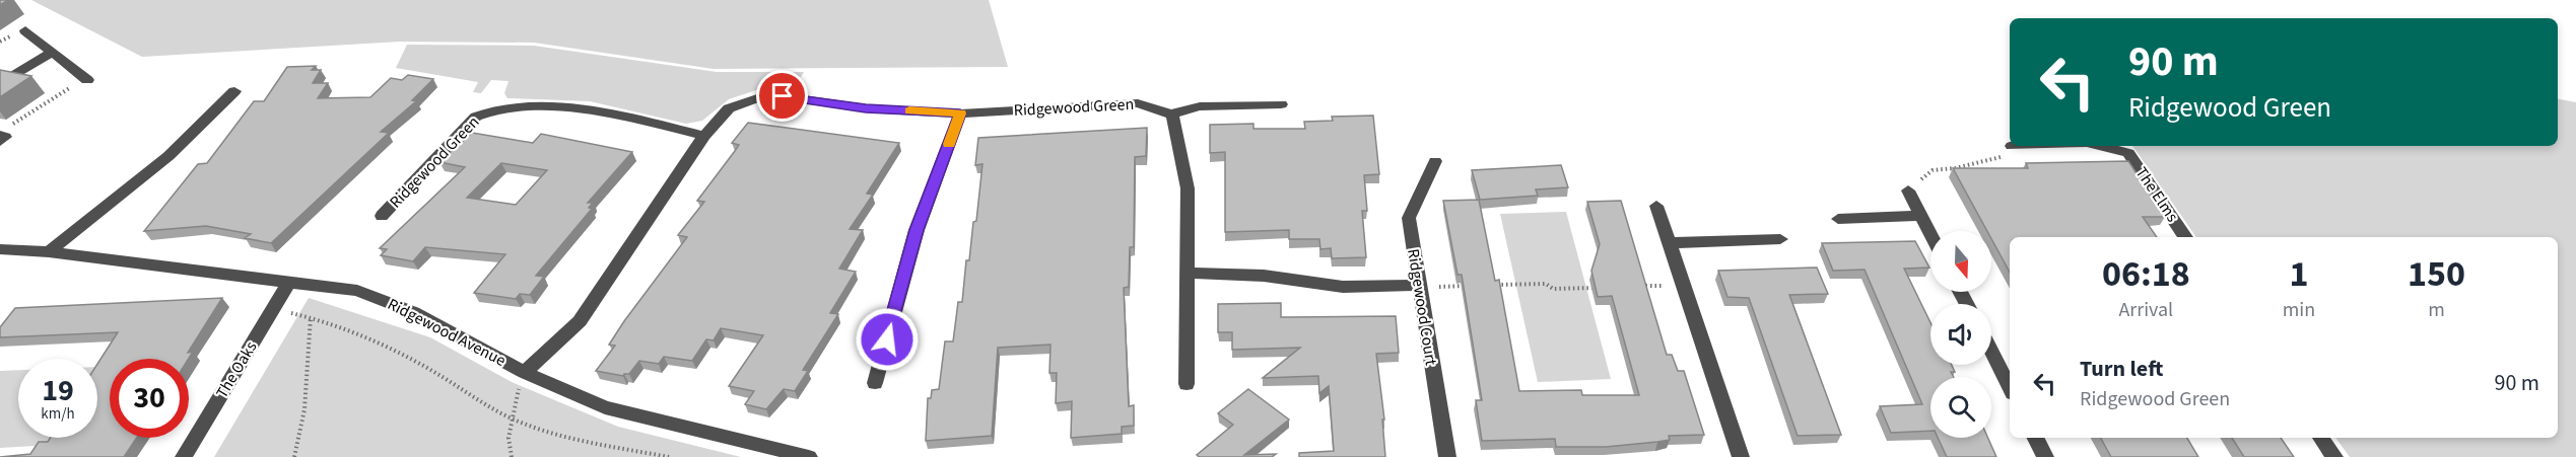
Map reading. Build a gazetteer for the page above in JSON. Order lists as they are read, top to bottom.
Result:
{
  "streets": {
    "street": [
      "Ridgewood Green",
      "The Elms",
      "Ridgewood Court",
      "Ridgewood Avenue",
      "The Oaks"
    ]
  },
  "crossings": [
    ["Ridgewood Green", "Ridgewood Avenue"],
    ["Ridgewood Avenue", "The Oaks"]
  ],
  "north": "bottom",
  "page": {
    "turn": ["90 m", "Ridgewood Green"],
    "eta": [
      "06:18",
      "Arrival",
      "1",
      "min",
      "150",
      "m"
    ],
    "list": [
      {
        "name": "Turn left",
        "note": "Ridgewood Green",
        "value": "90 m"
      }
    ],
    "speed": "19 km/h",
    "limit": "30"
  }
}
